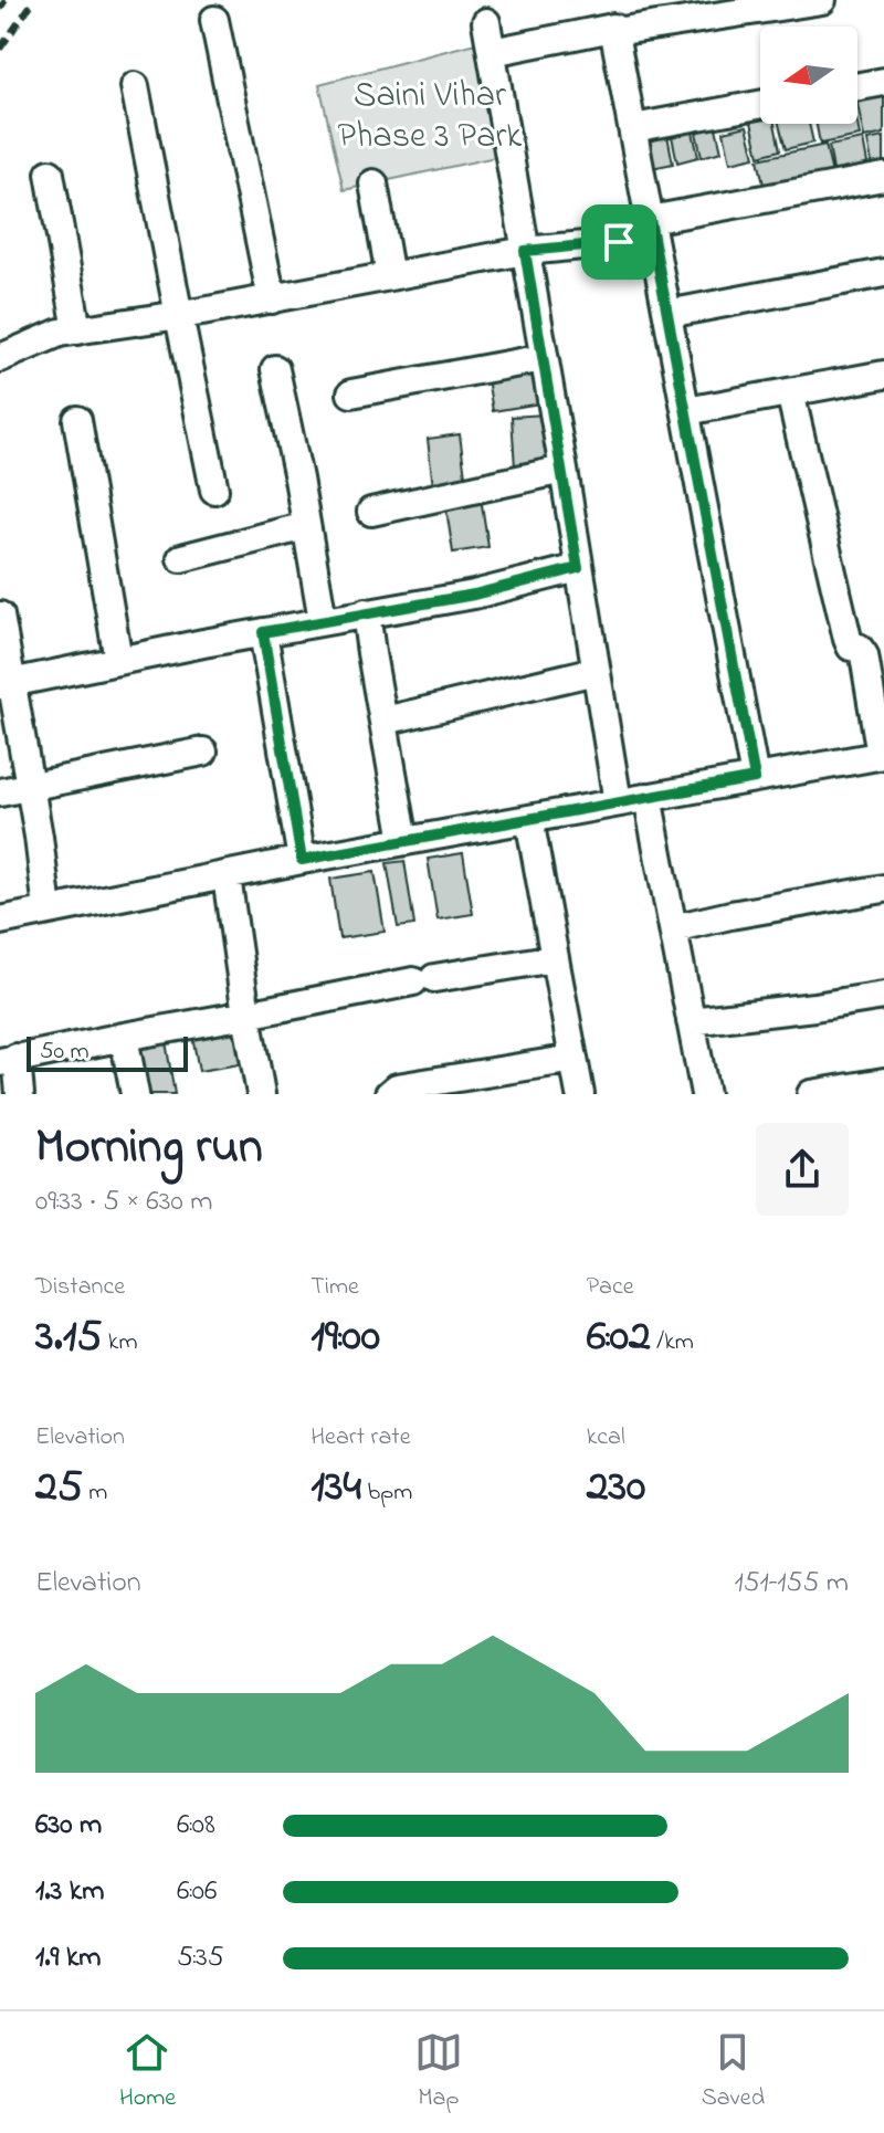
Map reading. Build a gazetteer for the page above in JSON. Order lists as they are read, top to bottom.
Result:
{
  "parks": ["Saini Vihar Phase 3 Park"],
  "scale_bar": "50 m",
  "north": "left",
  "page": {
    "scale": "50 m",
    "heading": ["Morning run", "09:33 · 5 × 630 m"],
    "stats": [
      ["Distance", "3.15 km"],
      ["Time", "19:00"],
      ["Pace", "6:02 /km"],
      ["Elevation", "25 m"],
      ["Heart rate", "134 bpm"],
      ["kcal", "230"]
    ],
    "chart": ["Elevation", "151–155 m"],
    "list": [
      {
        "name": "630 m",
        "note": "6:08"
      },
      {
        "name": "1.3 km",
        "note": "6:06"
      },
      {
        "name": "1.9 km",
        "note": "5:35"
      }
    ],
    "tabs": ["Home", "Map", "Saved"]
  }
}
